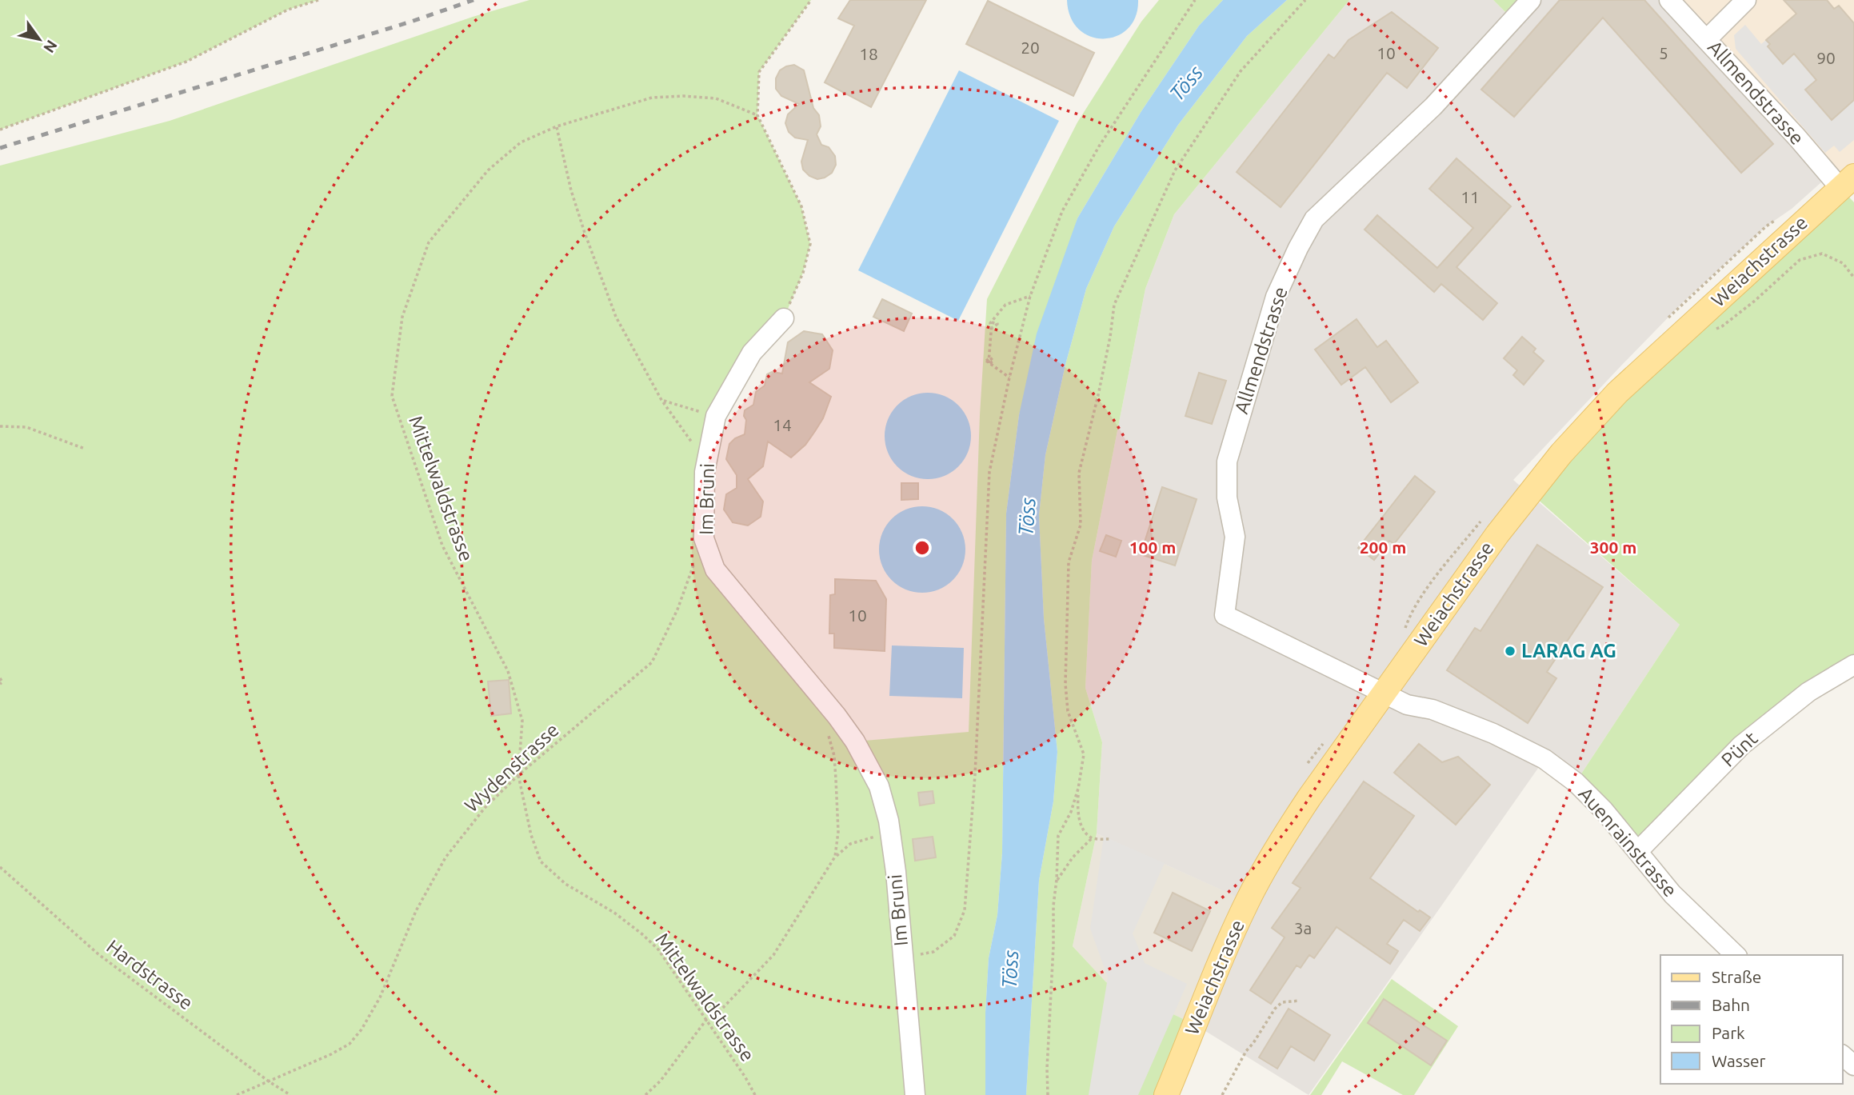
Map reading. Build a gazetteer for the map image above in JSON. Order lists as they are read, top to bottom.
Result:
{
  "streets": {
    "main road": ["Weiachstrasse"],
    "street": [
      "Allmendstrasse",
      "Im Bruni",
      "Pünt",
      "Auenrainstrasse"
    ],
    "path": ["Mittelwaldstrasse", "Wydenstrasse", "Hardstrasse"]
  },
  "crossings": [
    ["Allmendstrasse", "Weiachstrasse"],
    ["Allmendstrasse", "Auenrainstrasse"],
    ["Weiachstrasse", "Auenrainstrasse"],
    ["Mittelwaldstrasse", "Wydenstrasse"],
    ["Im Bruni", "Wydenstrasse"],
    ["Pünt", "Auenrainstrasse"],
    ["Wydenstrasse", "Hardstrasse"]
  ],
  "water": ["Töss"],
  "places": ["LARAG AG"],
  "house_numbers": [
    "20",
    "10",
    "5",
    "18",
    "90",
    "11",
    "14",
    "10",
    "3a"
  ],
  "legend": [
    "Straße",
    "Bahn",
    "Park",
    "Wasser"
  ],
  "north": "bottom right",
  "rings": ["100 m", "200 m", "300 m"]
}
